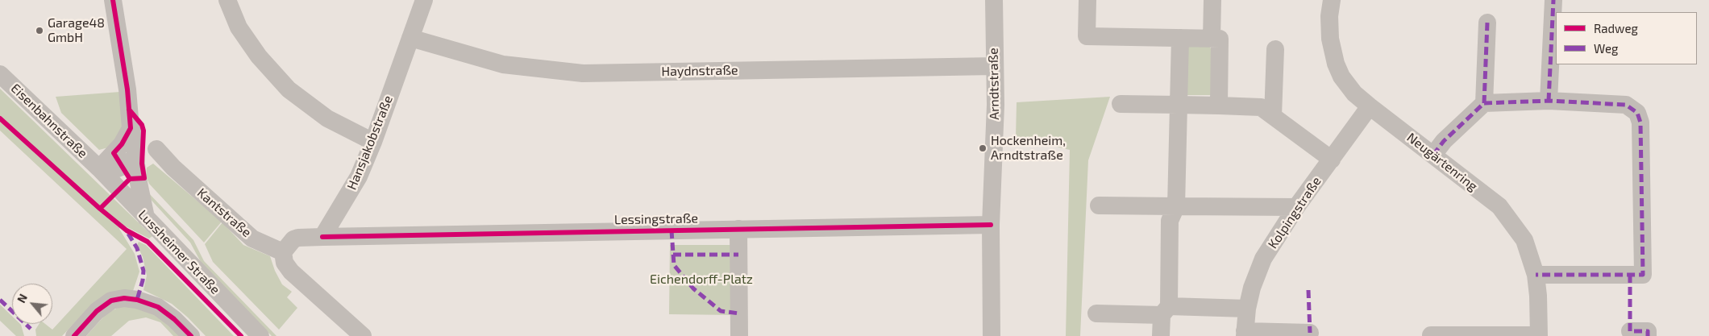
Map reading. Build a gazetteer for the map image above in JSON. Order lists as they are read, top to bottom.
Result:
{
  "streets": {
    "street": [
      "Haydnstraße",
      "Arndtstraße",
      "Eisenbahnstraße",
      "Hansjakobstraße",
      "Neugärtenring",
      "Kantstraße",
      "Kolpingstraße",
      "Lessingstraße",
      "Lussheimer Straße"
    ]
  },
  "crossings": [
    ["Haydnstraße", "Arndtstraße"],
    ["Haydnstraße", "Hansjakobstraße"],
    ["Arndtstraße", "Lessingstraße"],
    ["Eisenbahnstraße", "Lussheimer Straße"],
    ["Hansjakobstraße", "Lessingstraße"],
    ["Neugärtenring", "Kolpingstraße"]
  ],
  "parks": ["Eichendorff-Platz"],
  "places": ["Garage48 GmbH", "Hockenheim, Arndtstraße"],
  "legend": ["Radweg", "Weg"],
  "north": "top left"
}
